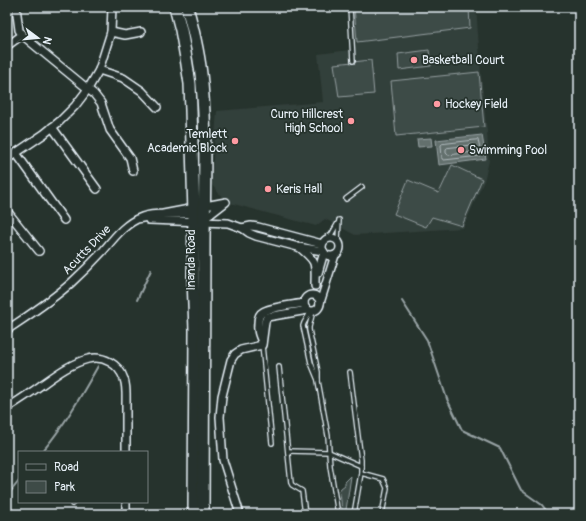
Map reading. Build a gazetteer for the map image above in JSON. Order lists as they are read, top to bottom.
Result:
{
  "streets": {
    "main road": ["Inanda Road"],
    "street": ["Acutts Drive"]
  },
  "crossings": [
    ["Acutts Drive", "Inanda Road"]
  ],
  "places": [
    "Basketball Court",
    "Hockey Field",
    "Curro Hillcrest High School",
    "Temlett Academic Block",
    "Swimming Pool",
    "Keris Hall"
  ],
  "legend": ["Road", "Park"],
  "north": "right"
}
